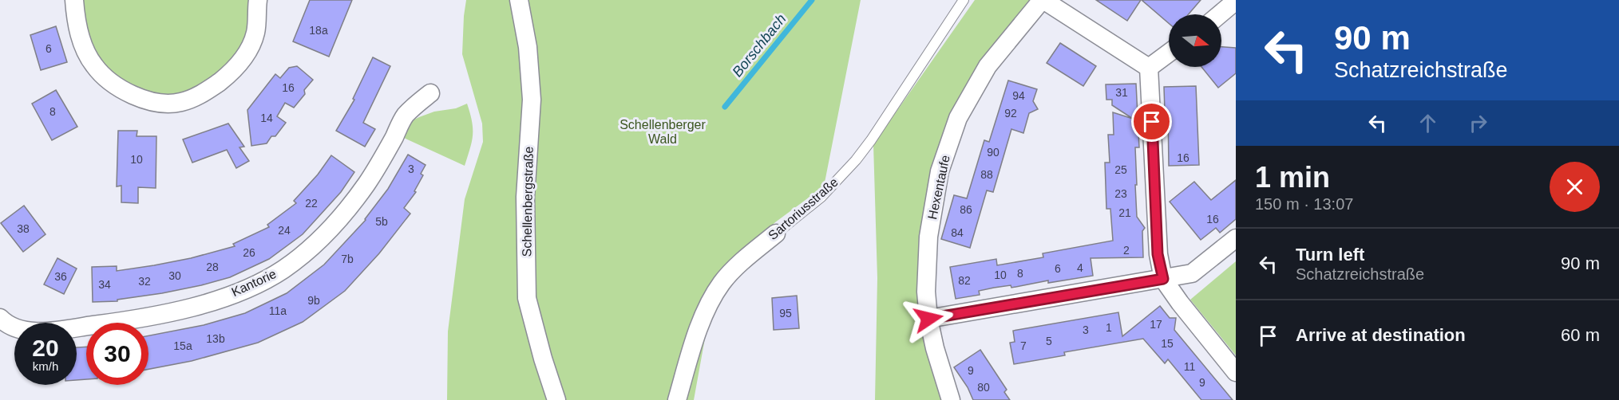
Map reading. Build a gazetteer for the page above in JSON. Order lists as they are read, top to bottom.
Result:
{
  "streets": {
    "street": [
      "Hexentaufe",
      "Schellenbergstraße",
      "Sartoriusstraße",
      "Kantorie"
    ]
  },
  "water": ["Borschbach"],
  "parks": ["Schellenberger Wald"],
  "house_numbers": [
    "18a",
    "6",
    "16",
    "31",
    "94",
    "8",
    "92",
    "14",
    "90",
    "16",
    "10",
    "3",
    "25",
    "88",
    "23",
    "22",
    "86",
    "21",
    "16",
    "5b",
    "38",
    "24",
    "84",
    "2",
    "26",
    "7b",
    "28",
    "4",
    "6",
    "8",
    "10",
    "30",
    "36",
    "82",
    "32",
    "34",
    "9b",
    "11a",
    "95",
    "17",
    "1",
    "3",
    "13b",
    "5",
    "15",
    "15a",
    "7",
    "11",
    "9",
    "9",
    "80"
  ],
  "north": "right",
  "page": {
    "turn": ["90 m", "Schatzreichstraße"],
    "heading": ["1 min", "150 m · 13:07"],
    "list": [
      {
        "name": "Turn left",
        "note": "Schatzreichstraße",
        "value": "90 m"
      },
      {
        "name": "Arrive at destination",
        "value": "60 m"
      }
    ],
    "speed": "20 km/h",
    "limit": "30"
  }
}
